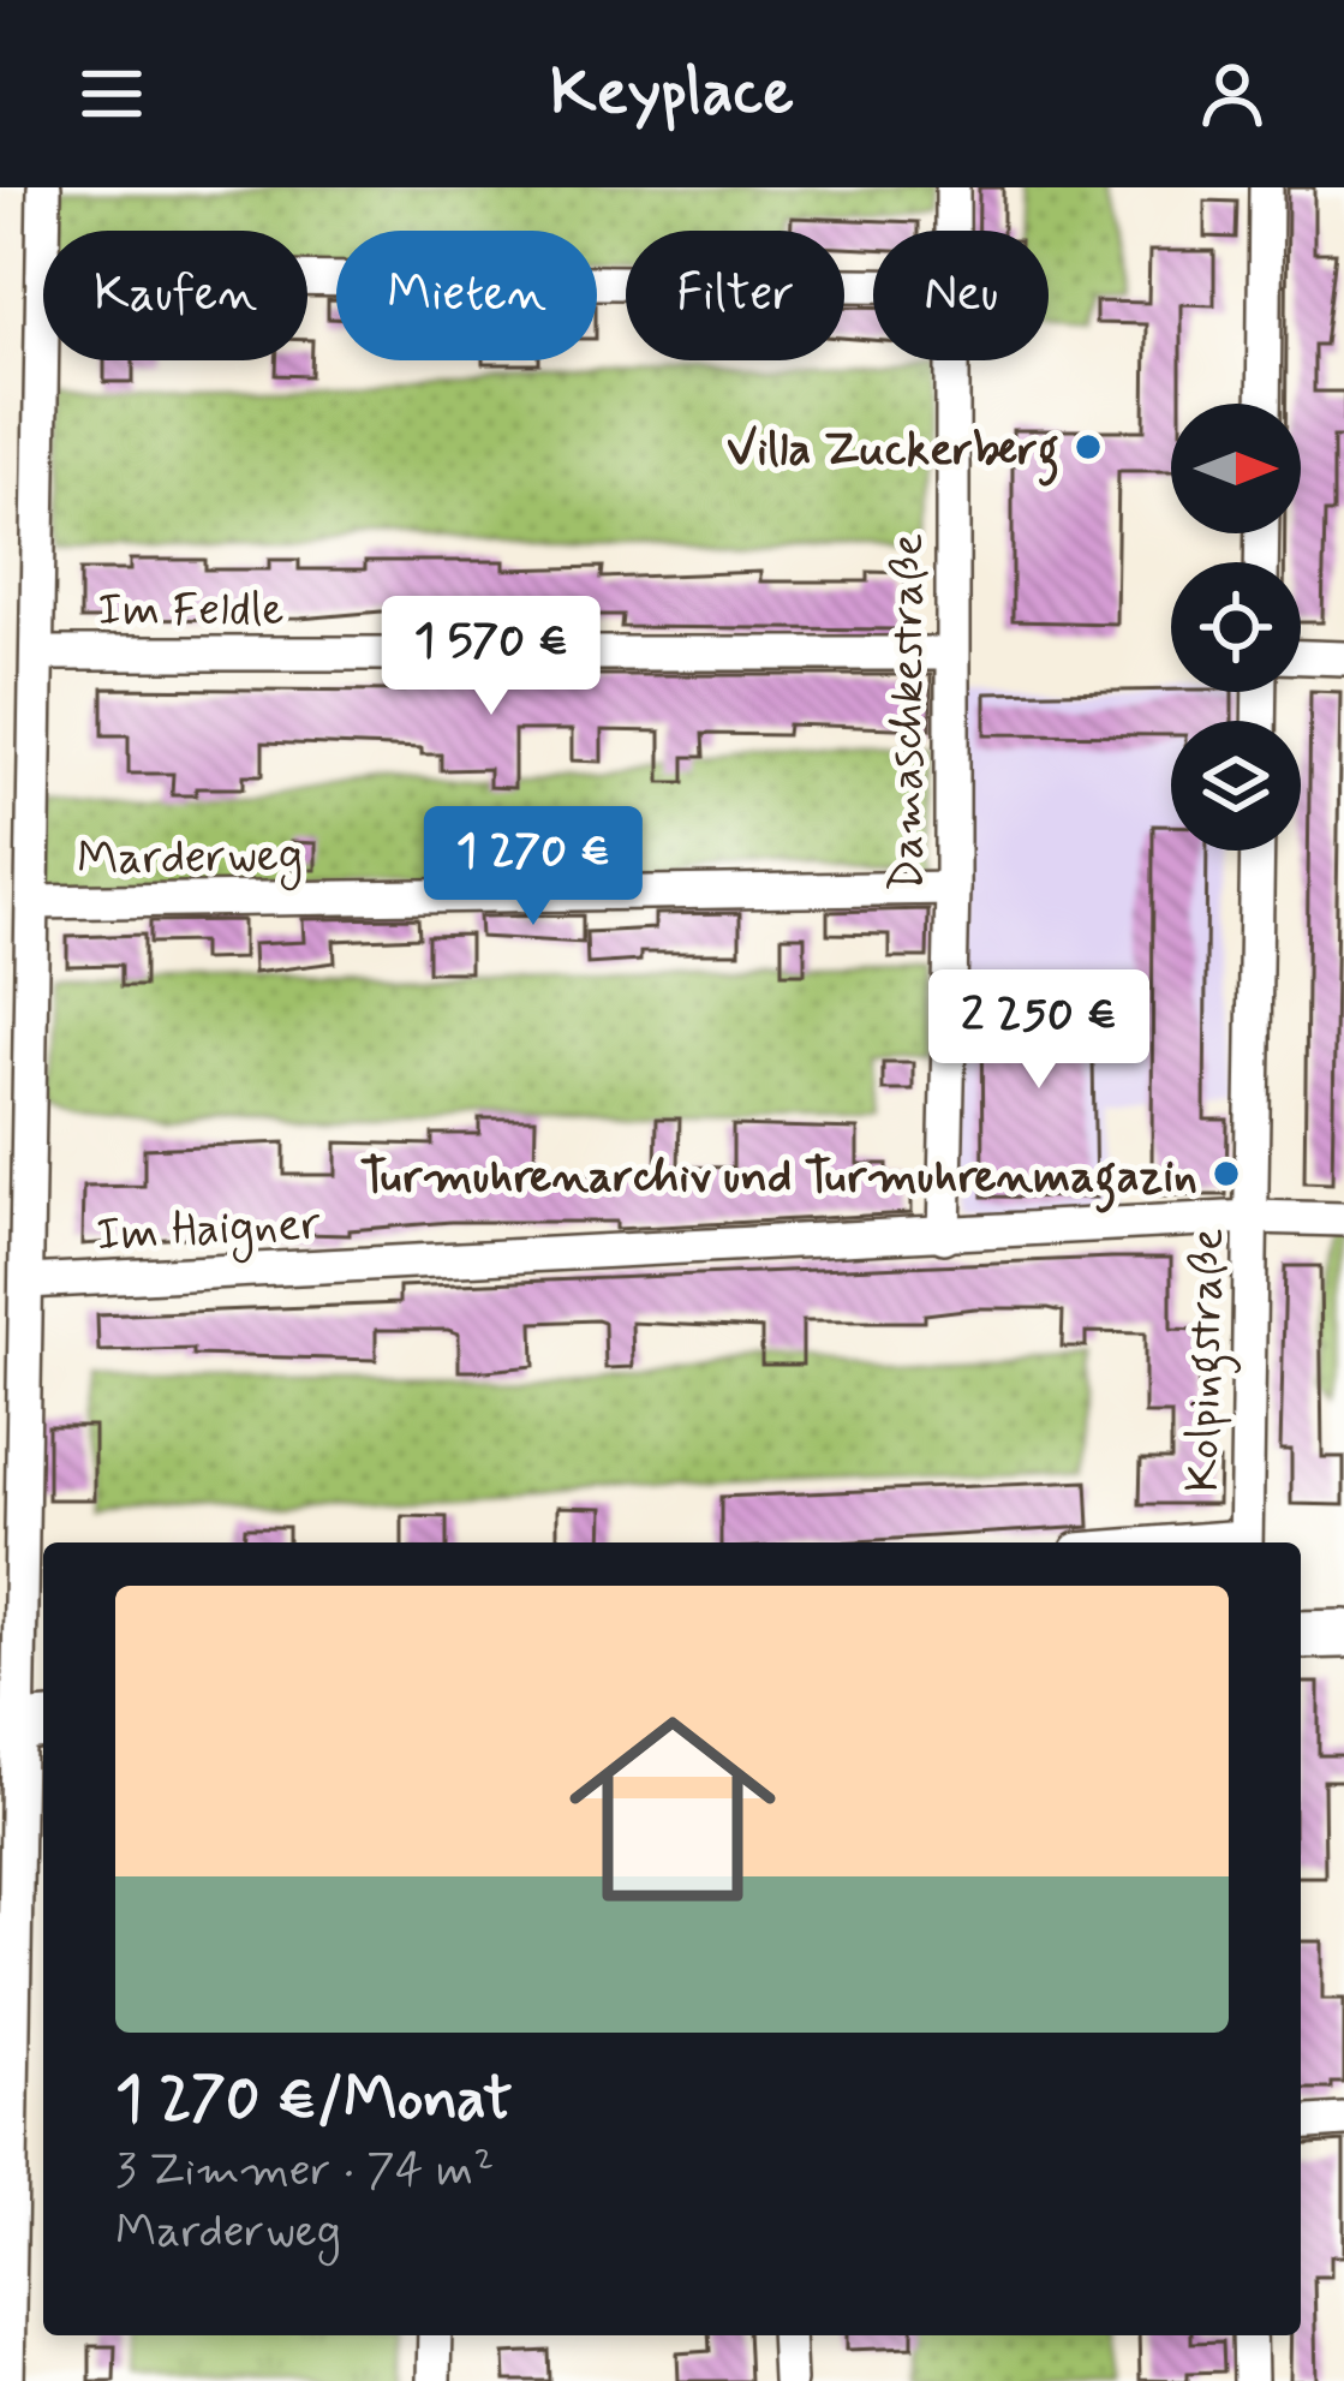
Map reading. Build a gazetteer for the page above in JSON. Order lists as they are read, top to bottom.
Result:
{
  "streets": {
    "street": [
      "Im Feldle",
      "Damaschkestraße",
      "Marderweg",
      "Im Haigner",
      "Kolpingstraße"
    ]
  },
  "crossings": [
    ["Im Feldle", "Damaschkestraße"],
    ["Damaschkestraße", "Marderweg"],
    ["Damaschkestraße", "Im Haigner"],
    ["Im Haigner", "Kolpingstraße"]
  ],
  "places": ["Villa Zuckerberg", "Turmuhrenarchiv und Turmuhrenmagazin"],
  "north": "right",
  "page": {
    "header": "Keyplace",
    "chip": [
      "Kaufen",
      "Mieten",
      "Filter",
      "Neu"
    ],
    "price": ["1 570 €", "1 270 €", "2 250 €"],
    "list": [
      {
        "name": "1 270 €/Monat",
        "note": "3 Zimmer · 74 m² · Marderweg"
      }
    ]
  }
}
